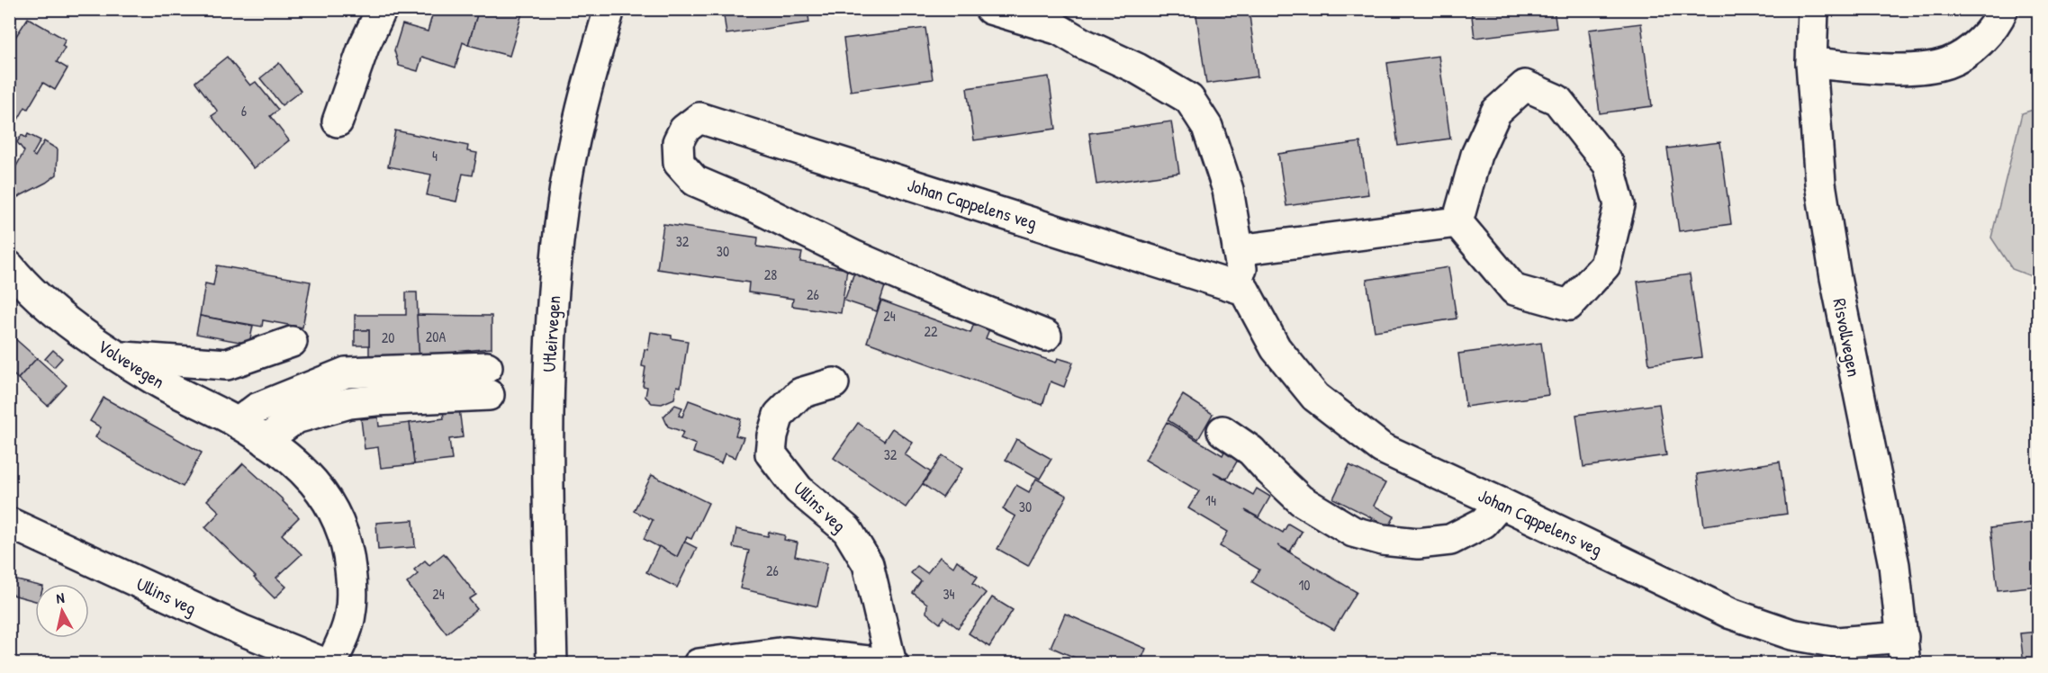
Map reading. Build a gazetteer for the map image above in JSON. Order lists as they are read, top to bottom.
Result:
{
  "streets": {
    "street": [
      "Johan Cappelens veg",
      "Utleirvegen",
      "Risvollvegen",
      "Volvevegen",
      "Ullins veg"
    ]
  },
  "crossings": [
    ["Johan Cappelens veg", "Risvollvegen"]
  ],
  "house_numbers": [
    "6",
    "4",
    "32",
    "30",
    "28",
    "26",
    "24",
    "22",
    "20A",
    "20",
    "32",
    "14",
    "30",
    "26",
    "10",
    "24",
    "34"
  ],
  "north": "top"
}
